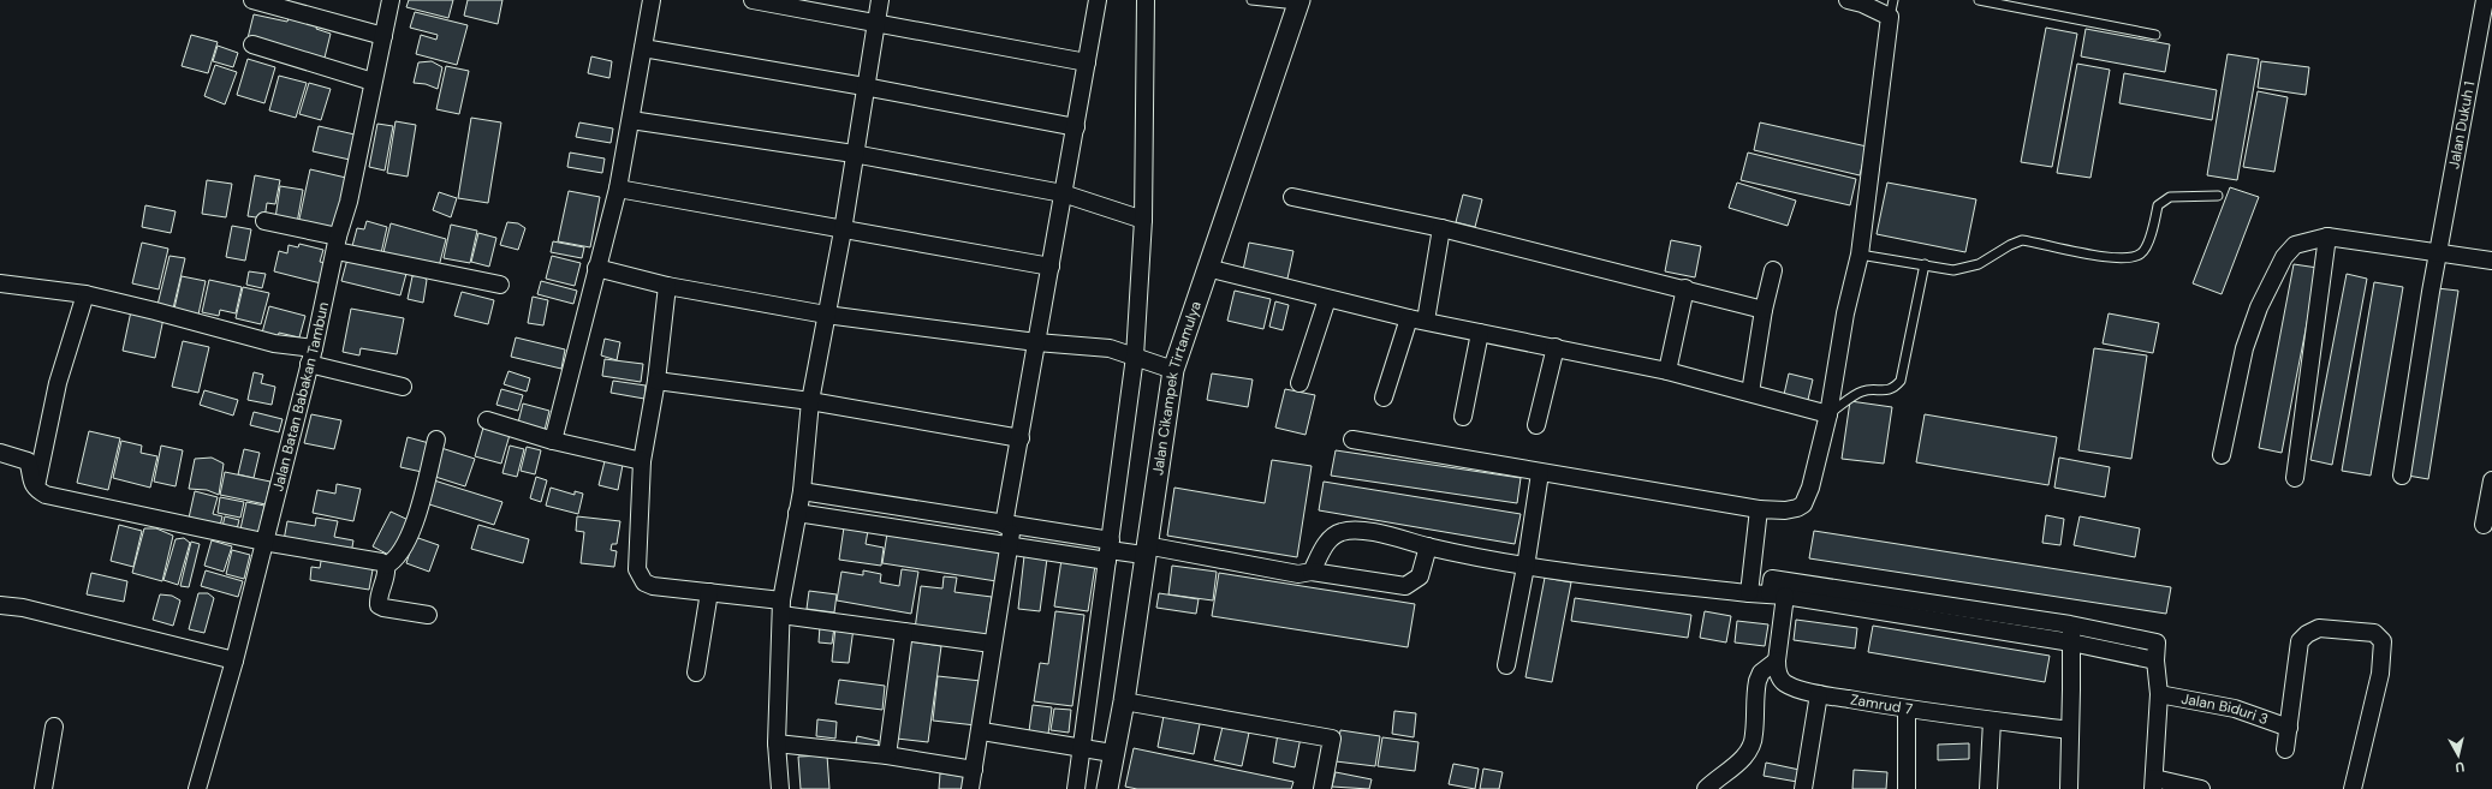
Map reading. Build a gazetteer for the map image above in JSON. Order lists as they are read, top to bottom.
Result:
{
  "streets": {
    "street": [
      "Jalan Dukuh 1",
      "Jalan Cikampek Tirtamulya",
      "Jalan Batan Babakan Tambun",
      "Zamrud 7",
      "Jalan Biduri 3"
    ]
  },
  "north": "bottom"
}
